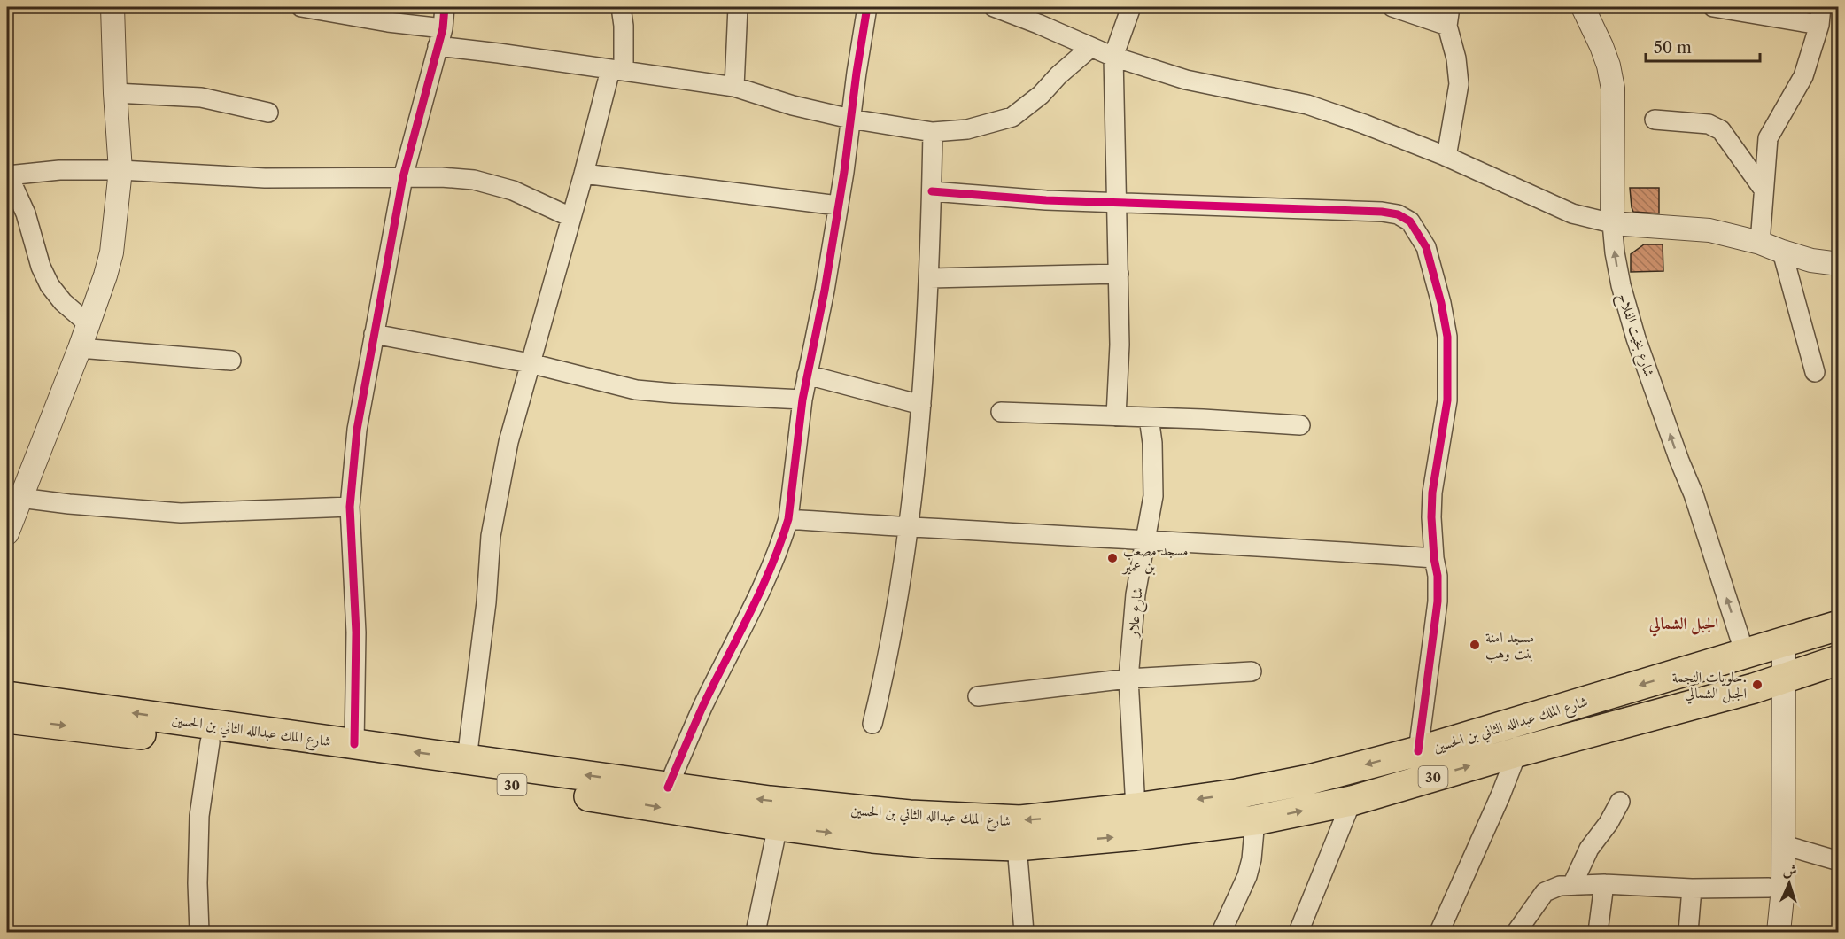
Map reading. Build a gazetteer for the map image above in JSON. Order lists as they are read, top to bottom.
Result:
{
  "streets": {
    "main road": ["شارع الملك عبدالله الثاني بن الحسين", "30"],
    "street": ["شارع بخيت الفلاح", "شارع علار"]
  },
  "crossings": [
    ["شارع بخيت الفلاح", "شارع الملك عبدالله الثاني بن الحسين"],
    ["شارع علار", "شارع الملك عبدالله الثاني بن الحسين"]
  ],
  "districts": ["الجبل الشمالي"],
  "places": ["مسجد مصعب بن عمير", "مسجد امنة بنت وهب", "حلويات النجمة. الجبل الشمالي"],
  "scale_bar": "50 m",
  "north": "top"
}
